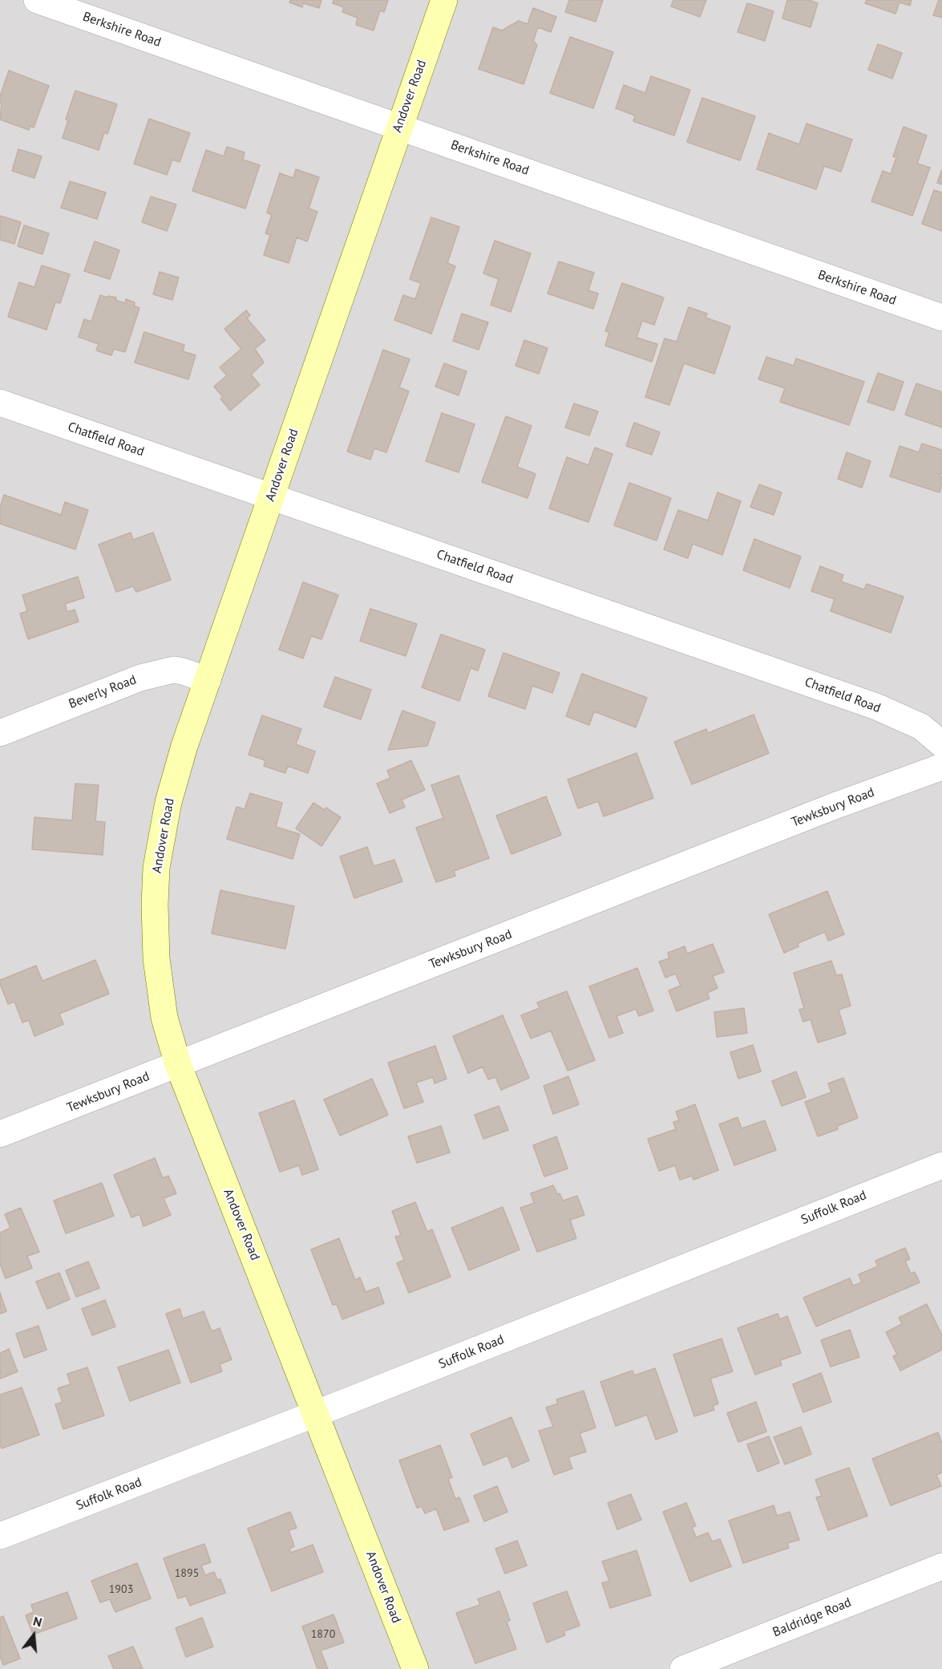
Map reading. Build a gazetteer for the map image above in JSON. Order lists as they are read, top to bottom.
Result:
{
  "streets": {
    "street": [
      "Berkshire Road",
      "Andover Road",
      "Chatfield Road",
      "Beverly Road",
      "Tewksbury Road",
      "Suffolk Road",
      "Baldridge Road"
    ]
  },
  "crossings": [
    ["Berkshire Road", "Andover Road"],
    ["Andover Road", "Chatfield Road"],
    ["Andover Road", "Beverly Road"],
    ["Andover Road", "Tewksbury Road"],
    ["Andover Road", "Suffolk Road"]
  ],
  "house_numbers": ["1895", "1903", "1870"],
  "north": "top"
}
